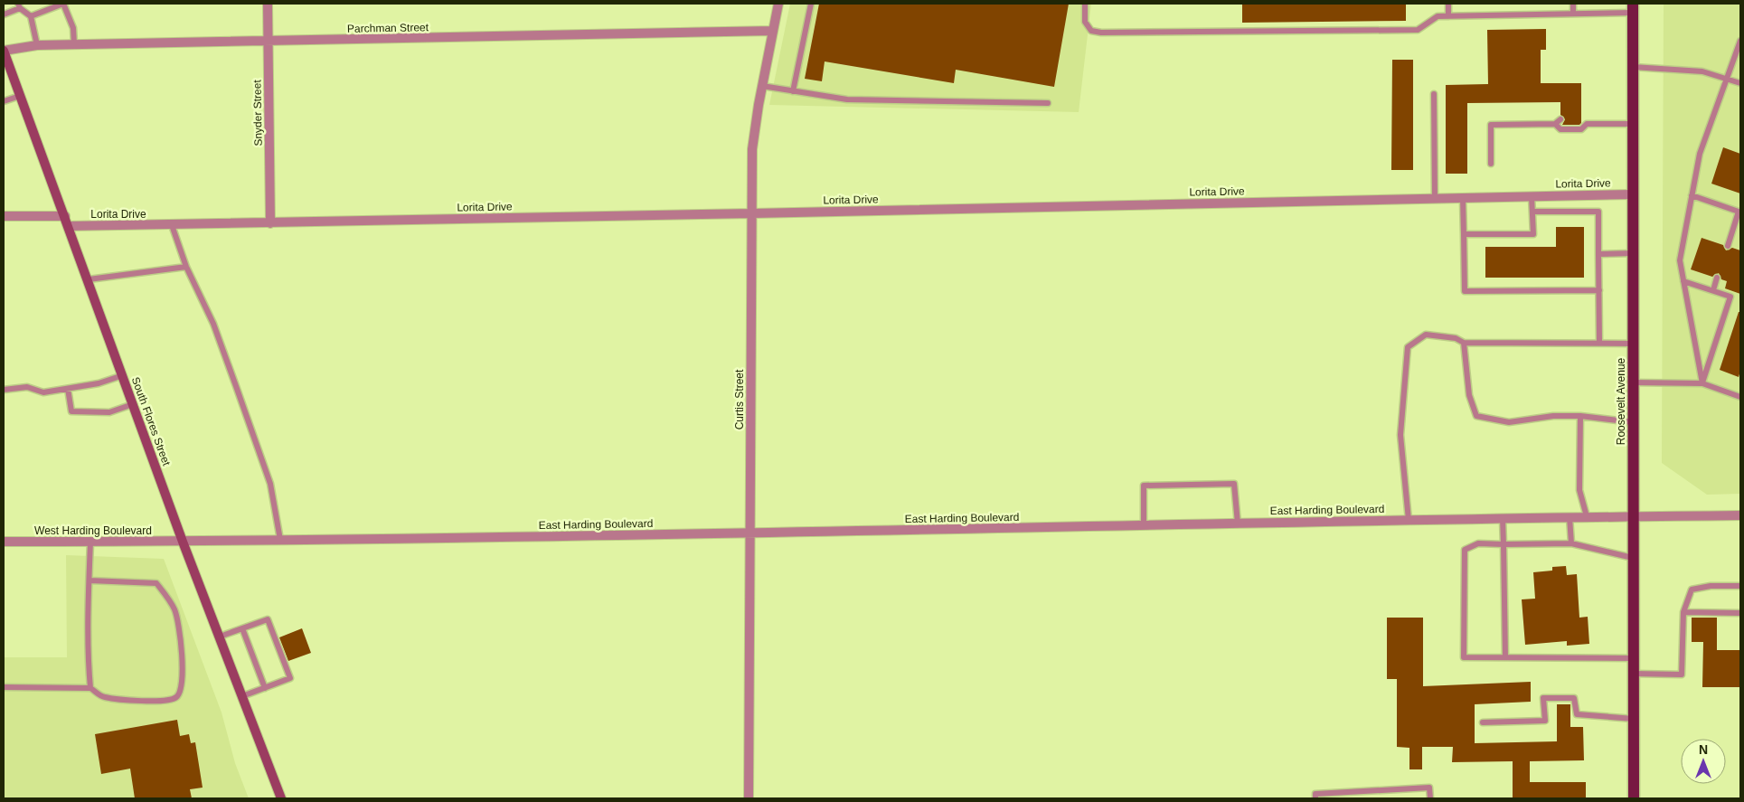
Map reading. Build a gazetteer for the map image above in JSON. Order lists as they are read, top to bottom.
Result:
{
  "streets": {
    "main road": ["Roosevelt Avenue", "South Flores Street"],
    "street": [
      "Parchman Street",
      "Snyder Street",
      "Lorita Drive",
      "Curtis Street",
      "East Harding Boulevard",
      "West Harding Boulevard"
    ]
  },
  "crossings": [
    ["Parchman Street", "Snyder Street"],
    ["Parchman Street", "Curtis Street"],
    ["Parchman Street", "South Flores Street"],
    ["Snyder Street", "Lorita Drive"],
    ["Lorita Drive", "Curtis Street"],
    ["Lorita Drive", "Roosevelt Avenue"],
    ["Lorita Drive", "South Flores Street"],
    ["Curtis Street", "East Harding Boulevard"],
    ["Roosevelt Avenue", "East Harding Boulevard"],
    ["South Flores Street", "East Harding Boulevard"],
    ["South Flores Street", "West Harding Boulevard"],
    ["East Harding Boulevard", "West Harding Boulevard"]
  ],
  "north": "top"
}
